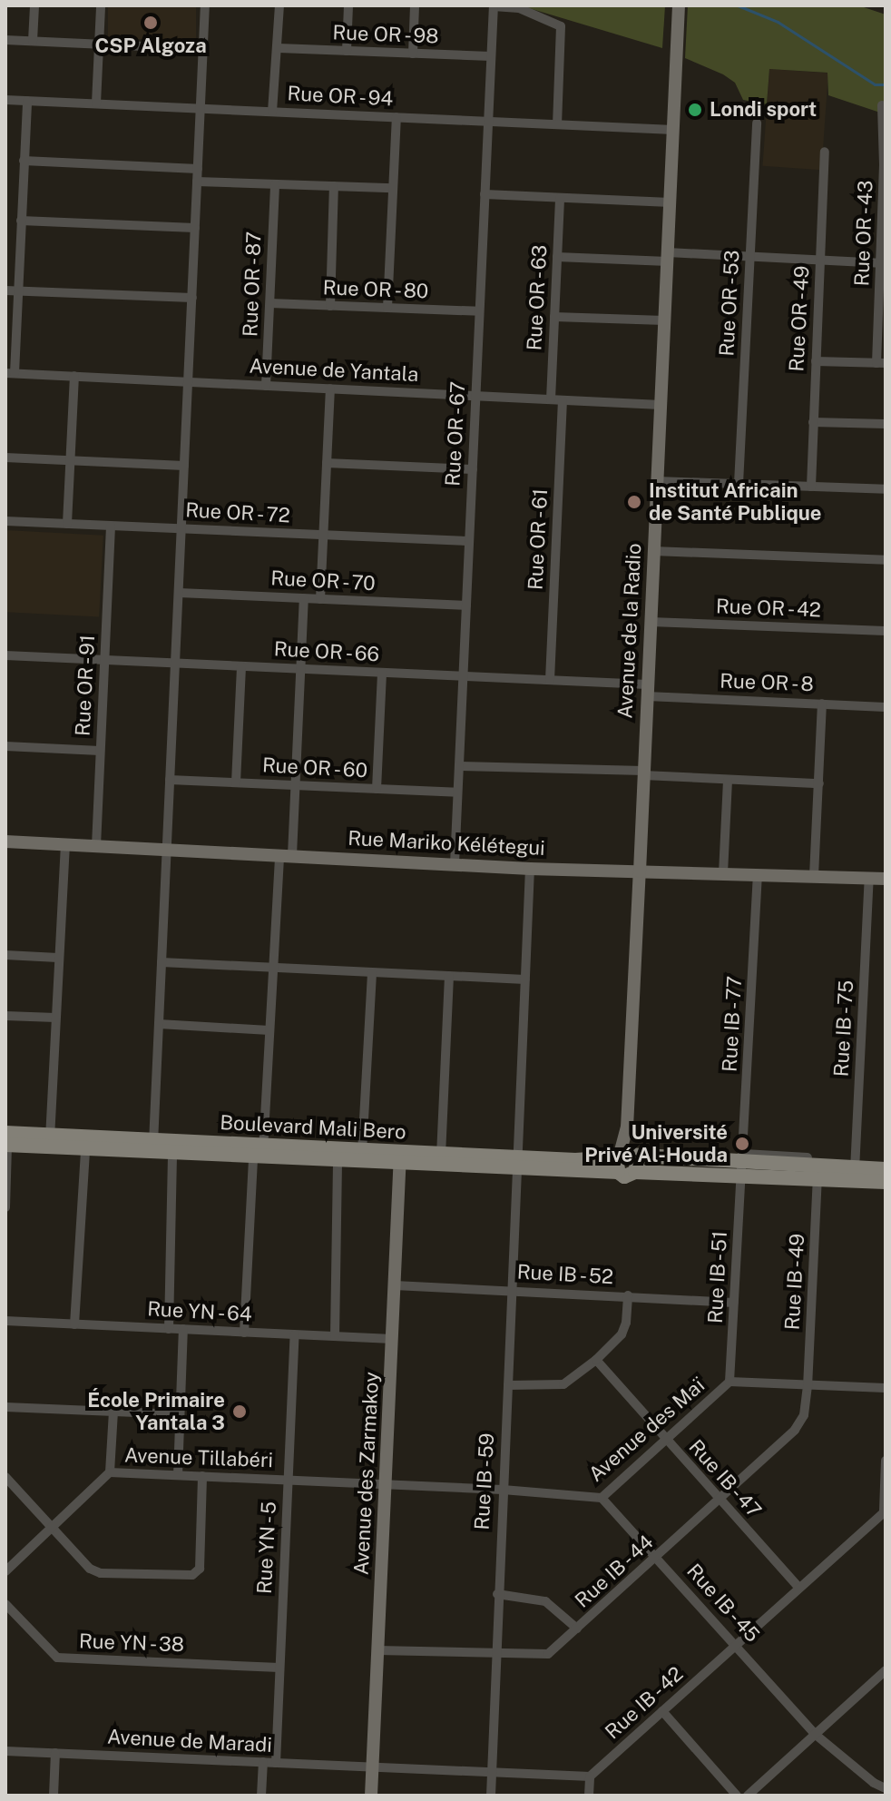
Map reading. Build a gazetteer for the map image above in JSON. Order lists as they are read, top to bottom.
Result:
{
  "streets": {
    "main road": ["Boulevard Mali Bero"],
    "street": [
      "Rue OR - 98",
      "Rue OR - 94",
      "Rue OR - 43",
      "Rue OR - 87",
      "Rue OR - 80",
      "Rue OR - 63",
      "Rue OR - 53",
      "Rue OR - 49",
      "Avenue de Yantala",
      "Rue OR - 67",
      "Rue OR - 72",
      "Rue OR - 61",
      "Rue OR - 70",
      "Rue OR - 42",
      "Avenue de la Radio",
      "Rue OR - 66",
      "Rue OR - 8",
      "Rue OR - 91",
      "Rue OR - 60",
      "Rue Mariko Kélétegui",
      "Rue IB - 77",
      "Rue IB - 75",
      "Rue IB - 52",
      "Rue IB - 51",
      "Rue IB - 49",
      "Rue YN - 64",
      "Avenue des Maï",
      "Avenue Tillabéri",
      "Avenue des Zarmakoy",
      "Rue IB - 47",
      "Rue IB - 59",
      "Rue YN - 5",
      "Rue IB - 44",
      "Rue IB - 45",
      "Rue YN - 38",
      "Rue IB - 42",
      "Avenue de Maradi"
    ]
  },
  "crossings": [
    ["Rue OR - 98", "Rue OR - 67"],
    ["Rue OR - 94", "Rue OR - 67"],
    ["Rue OR - 94", "Avenue de la Radio"],
    ["Rue OR - 87", "Rue OR - 80"],
    ["Rue OR - 87", "Avenue de Yantala"],
    ["Rue OR - 80", "Rue OR - 67"],
    ["Rue OR - 63", "Avenue de Yantala"],
    ["Avenue de Yantala", "Rue OR - 67"],
    ["Avenue de Yantala", "Rue OR - 61"],
    ["Avenue de Yantala", "Avenue de la Radio"],
    ["Rue OR - 67", "Rue OR - 72"],
    ["Rue OR - 67", "Rue OR - 70"],
    ["Rue OR - 67", "Rue OR - 66"],
    ["Rue OR - 67", "Rue OR - 60"],
    ["Rue OR - 67", "Rue Mariko Kélétegui"],
    ["Rue OR - 72", "Rue OR - 91"],
    ["Rue OR - 61", "Rue OR - 66"],
    ["Rue OR - 42", "Avenue de la Radio"],
    ["Avenue de la Radio", "Rue OR - 66"],
    ["Avenue de la Radio", "Rue OR - 8"],
    ["Avenue de la Radio", "Rue Mariko Kélétegui"],
    ["Avenue de la Radio", "Boulevard Mali Bero"],
    ["Rue OR - 66", "Rue OR - 8"],
    ["Rue OR - 66", "Rue OR - 91"],
    ["Rue OR - 91", "Rue Mariko Kélétegui"],
    ["Rue Mariko Kélétegui", "Rue IB - 77"],
    ["Rue Mariko Kélétegui", "Rue IB - 75"],
    ["Rue Mariko Kélétegui", "Rue IB - 59"],
    ["Rue IB - 77", "Boulevard Mali Bero"],
    ["Rue IB - 77", "Rue IB - 51"],
    ["Rue IB - 75", "Boulevard Mali Bero"],
    ["Boulevard Mali Bero", "Rue IB - 51"],
    ["Boulevard Mali Bero", "Rue IB - 49"],
    ["Boulevard Mali Bero", "Avenue des Zarmakoy"],
    ["Boulevard Mali Bero", "Rue IB - 59"],
    ["Rue IB - 52", "Rue IB - 51"],
    ["Rue IB - 52", "Avenue des Zarmakoy"],
    ["Rue IB - 52", "Rue IB - 59"],
    ["Rue IB - 51", "Avenue des Maï"],
    ["Rue IB - 49", "Avenue des Maï"],
    ["Rue IB - 49", "Rue IB - 44"],
    ["Rue YN - 64", "Avenue des Zarmakoy"],
    ["Rue YN - 64", "Rue YN - 5"],
    ["Avenue des Maï", "Avenue Tillabéri"],
    ["Avenue des Maï", "Avenue des Zarmakoy"],
    ["Avenue des Maï", "Rue IB - 47"],
    ["Avenue des Maï", "Rue IB - 59"],
    ["Avenue des Maï", "Rue IB - 44"],
    ["Avenue des Maï", "Rue IB - 45"],
    ["Avenue Tillabéri", "Avenue des Zarmakoy"],
    ["Avenue Tillabéri", "Rue YN - 5"],
    ["Avenue des Zarmakoy", "Rue IB - 44"],
    ["Avenue des Zarmakoy", "Avenue de Maradi"],
    ["Rue IB - 47", "Rue IB - 44"],
    ["Rue IB - 47", "Rue IB - 42"],
    ["Rue IB - 59", "Rue IB - 44"],
    ["Rue YN - 5", "Rue YN - 38"],
    ["Rue YN - 5", "Avenue de Maradi"],
    ["Rue IB - 44", "Rue IB - 45"],
    ["Rue IB - 45", "Rue IB - 42"]
  ],
  "places": [
    "CSP Algoza",
    "Londi sport",
    "Institut Africain de Santé Publique",
    "Université Privé Al-Houda",
    "École Primaire Yantala 3"
  ]
}
